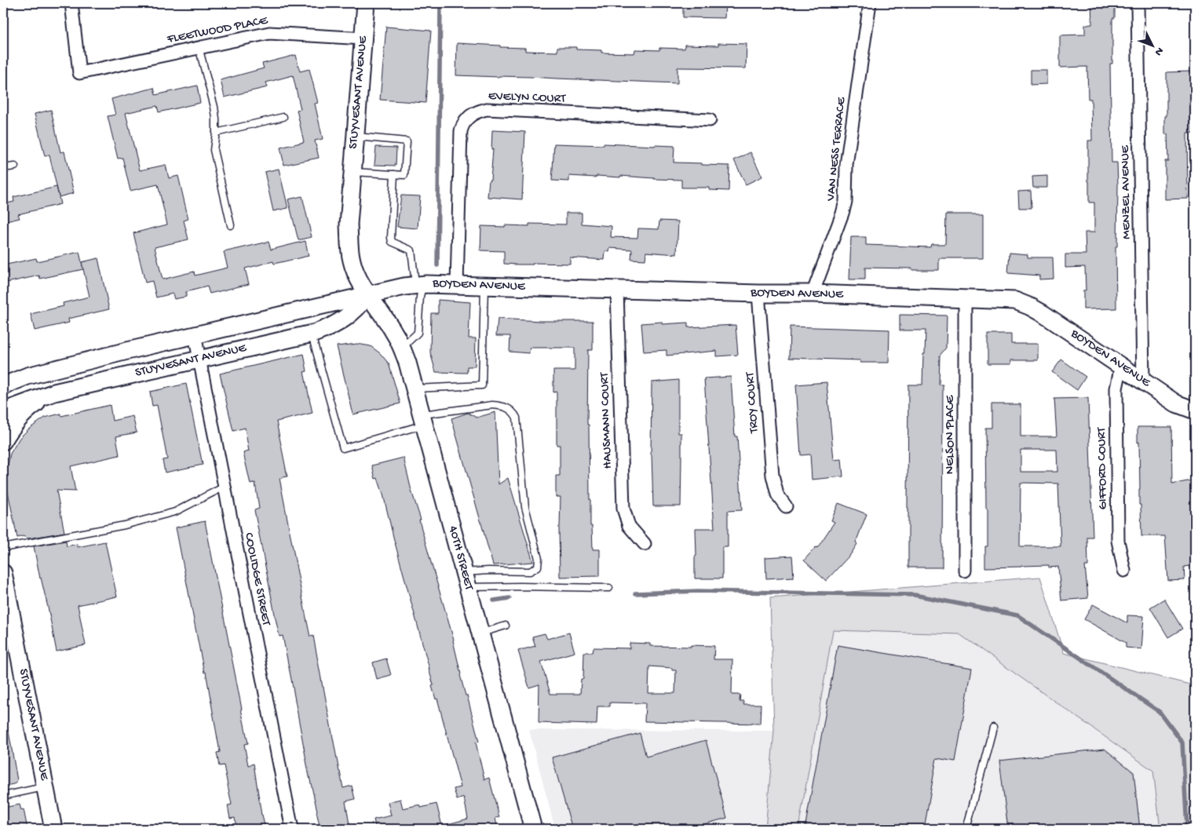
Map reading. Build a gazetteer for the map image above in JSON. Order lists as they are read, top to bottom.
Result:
{
  "streets": {
    "main road": ["STUYVESANT AVENUE", "BOYDEN AVENUE", "40TH STREET"],
    "street": [
      "FLEETWOOD PLACE",
      "EVELYN COURT",
      "VAN NESS TERRACE",
      "MENZEL AVENUE",
      "TROY COURT",
      "HAUSMANN COURT",
      "NELSON PLACE",
      "GIFFORD COURT",
      "COOLIDGE STREET"
    ]
  },
  "crossings": [
    ["FLEETWOOD PLACE", "STUYVESANT AVENUE"],
    ["STUYVESANT AVENUE", "BOYDEN AVENUE"],
    ["STUYVESANT AVENUE", "40TH STREET"],
    ["STUYVESANT AVENUE", "COOLIDGE STREET"],
    ["EVELYN COURT", "BOYDEN AVENUE"],
    ["VAN NESS TERRACE", "BOYDEN AVENUE"],
    ["MENZEL AVENUE", "BOYDEN AVENUE"],
    ["BOYDEN AVENUE", "TROY COURT"],
    ["BOYDEN AVENUE", "HAUSMANN COURT"],
    ["BOYDEN AVENUE", "NELSON PLACE"],
    ["BOYDEN AVENUE", "GIFFORD COURT"],
    ["BOYDEN AVENUE", "40TH STREET"]
  ],
  "north": "bottom right"
}
